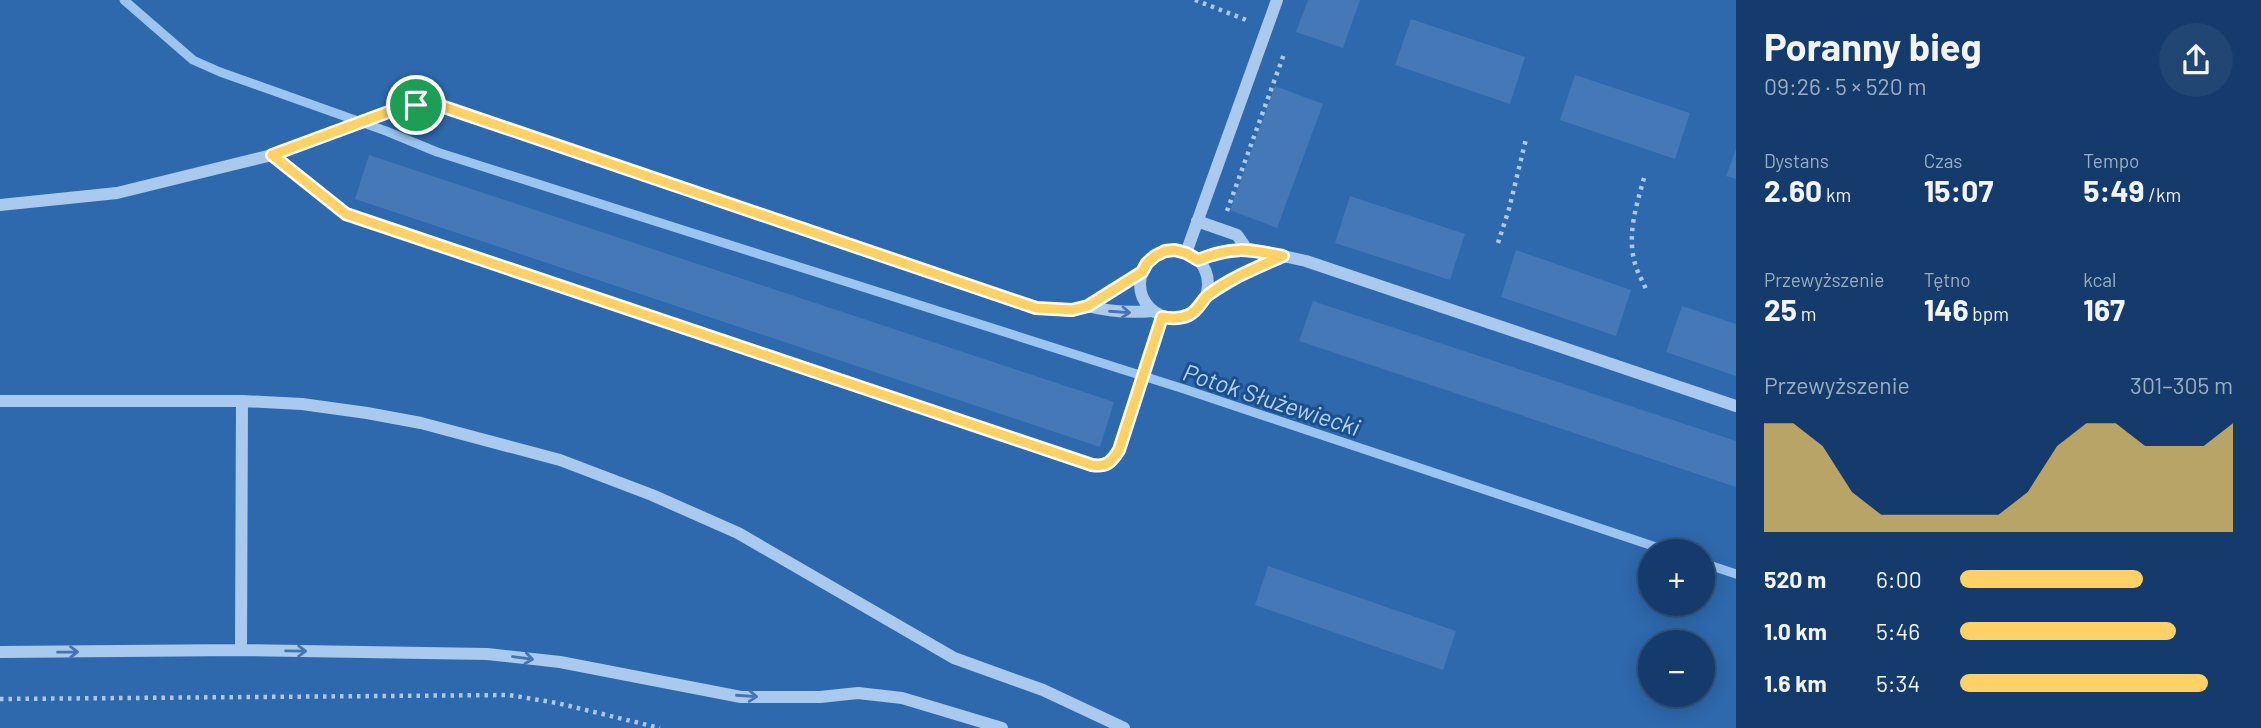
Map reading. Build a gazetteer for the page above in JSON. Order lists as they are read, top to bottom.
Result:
{
  "water": ["Potok Służewiecki"],
  "page": {
    "heading": ["Poranny bieg", "09:26 · 5 × 520 m"],
    "stats": [
      ["Dystans", "2.60 km"],
      ["Czas", "15:07"],
      ["Tempo", "5:49 /km"],
      ["Przewyższenie", "25 m"],
      ["Tętno", "146 bpm"],
      ["kcal", "167"]
    ],
    "chart": ["Przewyższenie", "301–305 m"],
    "map_buttons": ["+", "−"],
    "list": [
      {
        "name": "520 m",
        "note": "6:00"
      },
      {
        "name": "1.0 km",
        "note": "5:46"
      },
      {
        "name": "1.6 km",
        "note": "5:34"
      }
    ]
  }
}
